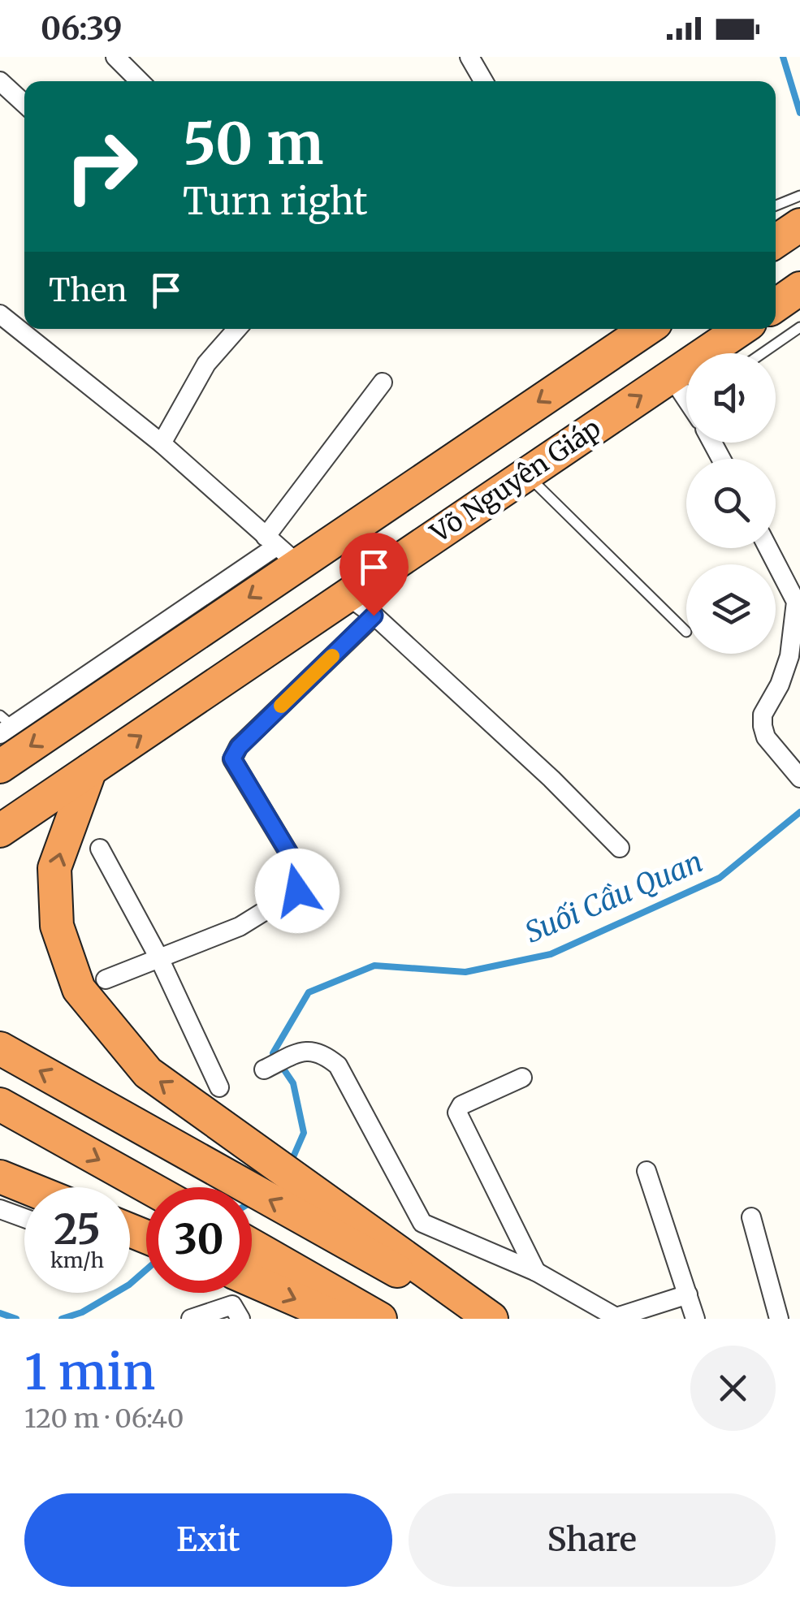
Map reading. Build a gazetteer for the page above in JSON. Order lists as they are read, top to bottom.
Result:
{
  "streets": {
    "highway": ["Võ Nguyên Giáp"]
  },
  "water": ["Suối Cầu Quan"],
  "page": {
    "status": "06:39",
    "turn": ["50 m", "Turn right"],
    "then": "Then",
    "speed": "25 km/h",
    "limit": "30",
    "heading": ["1 min", "120 m · 06:40"],
    "buttons": ["Exit", "Share"]
  }
}
